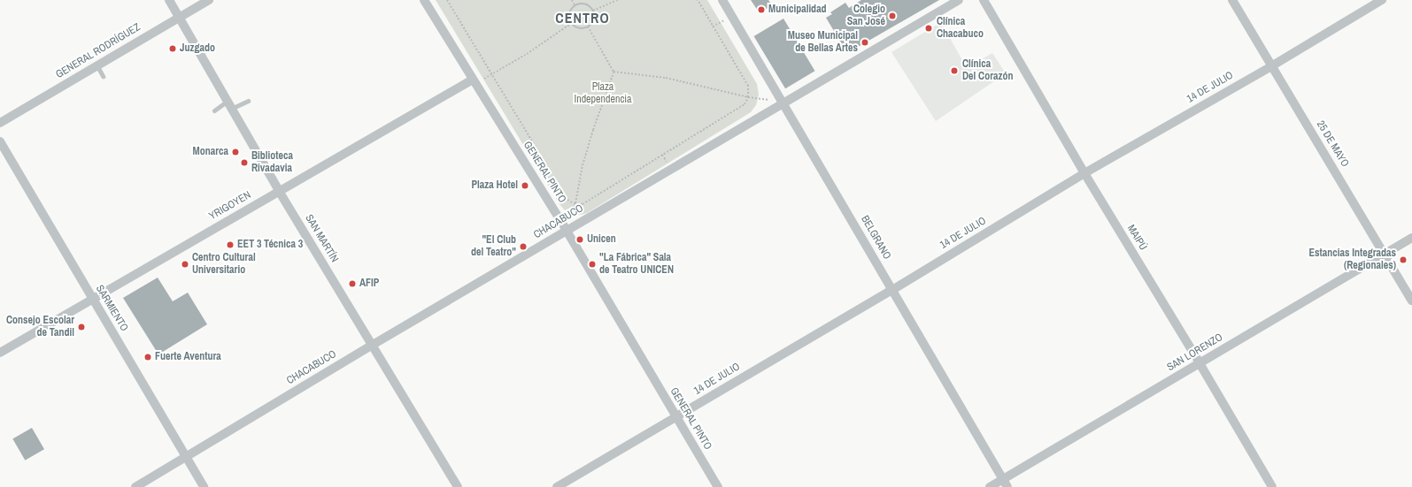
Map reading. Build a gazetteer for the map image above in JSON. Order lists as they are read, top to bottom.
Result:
{
  "streets": {
    "street": [
      "GENERAL RODRÍGUEZ",
      "14 DE JULIO",
      "25 DE MAYO",
      "GENERAL PINTO",
      "YRIGOYEN",
      "CHACABUCO",
      "BELGRANO",
      "MAIPÚ",
      "SAN MARTÍN",
      "SARMIENTO",
      "SAN LORENZO"
    ]
  },
  "crossings": [
    ["GENERAL RODRÍGUEZ", "SAN MARTÍN"],
    ["14 DE JULIO", "25 DE MAYO"],
    ["14 DE JULIO", "GENERAL PINTO"],
    ["14 DE JULIO", "BELGRANO"],
    ["14 DE JULIO", "MAIPÚ"],
    ["25 DE MAYO", "SAN LORENZO"],
    ["GENERAL PINTO", "YRIGOYEN"],
    ["GENERAL PINTO", "CHACABUCO"],
    ["YRIGOYEN", "SAN MARTÍN"],
    ["YRIGOYEN", "SARMIENTO"],
    ["CHACABUCO", "BELGRANO"],
    ["CHACABUCO", "SAN MARTÍN"],
    ["CHACABUCO", "SARMIENTO"],
    ["BELGRANO", "SAN LORENZO"],
    ["MAIPÚ", "SAN LORENZO"]
  ],
  "districts": ["CENTRO"],
  "parks": ["Plaza Independencia"],
  "places": [
    "Municipalidad",
    "Colegio San José",
    "Clínica Chacabuco",
    "Museo Municipal de Bellas Artes",
    "Juzgado",
    "Clínica Del Corazón",
    "Monarca",
    "Biblioteca Rivadavia",
    "Plaza Hotel",
    "Unicen",
    "EET 3 Técnica 3",
    "\"El Club del Teatro\"",
    "Estancias Integradas (Regionales)",
    "Centro Cultural Universitario",
    "\"La Fábrica\" Sala de Teatro UNICEN",
    "AFIP",
    "Consejo Escolar de Tandil",
    "Fuerte Aventura"
  ]
}
